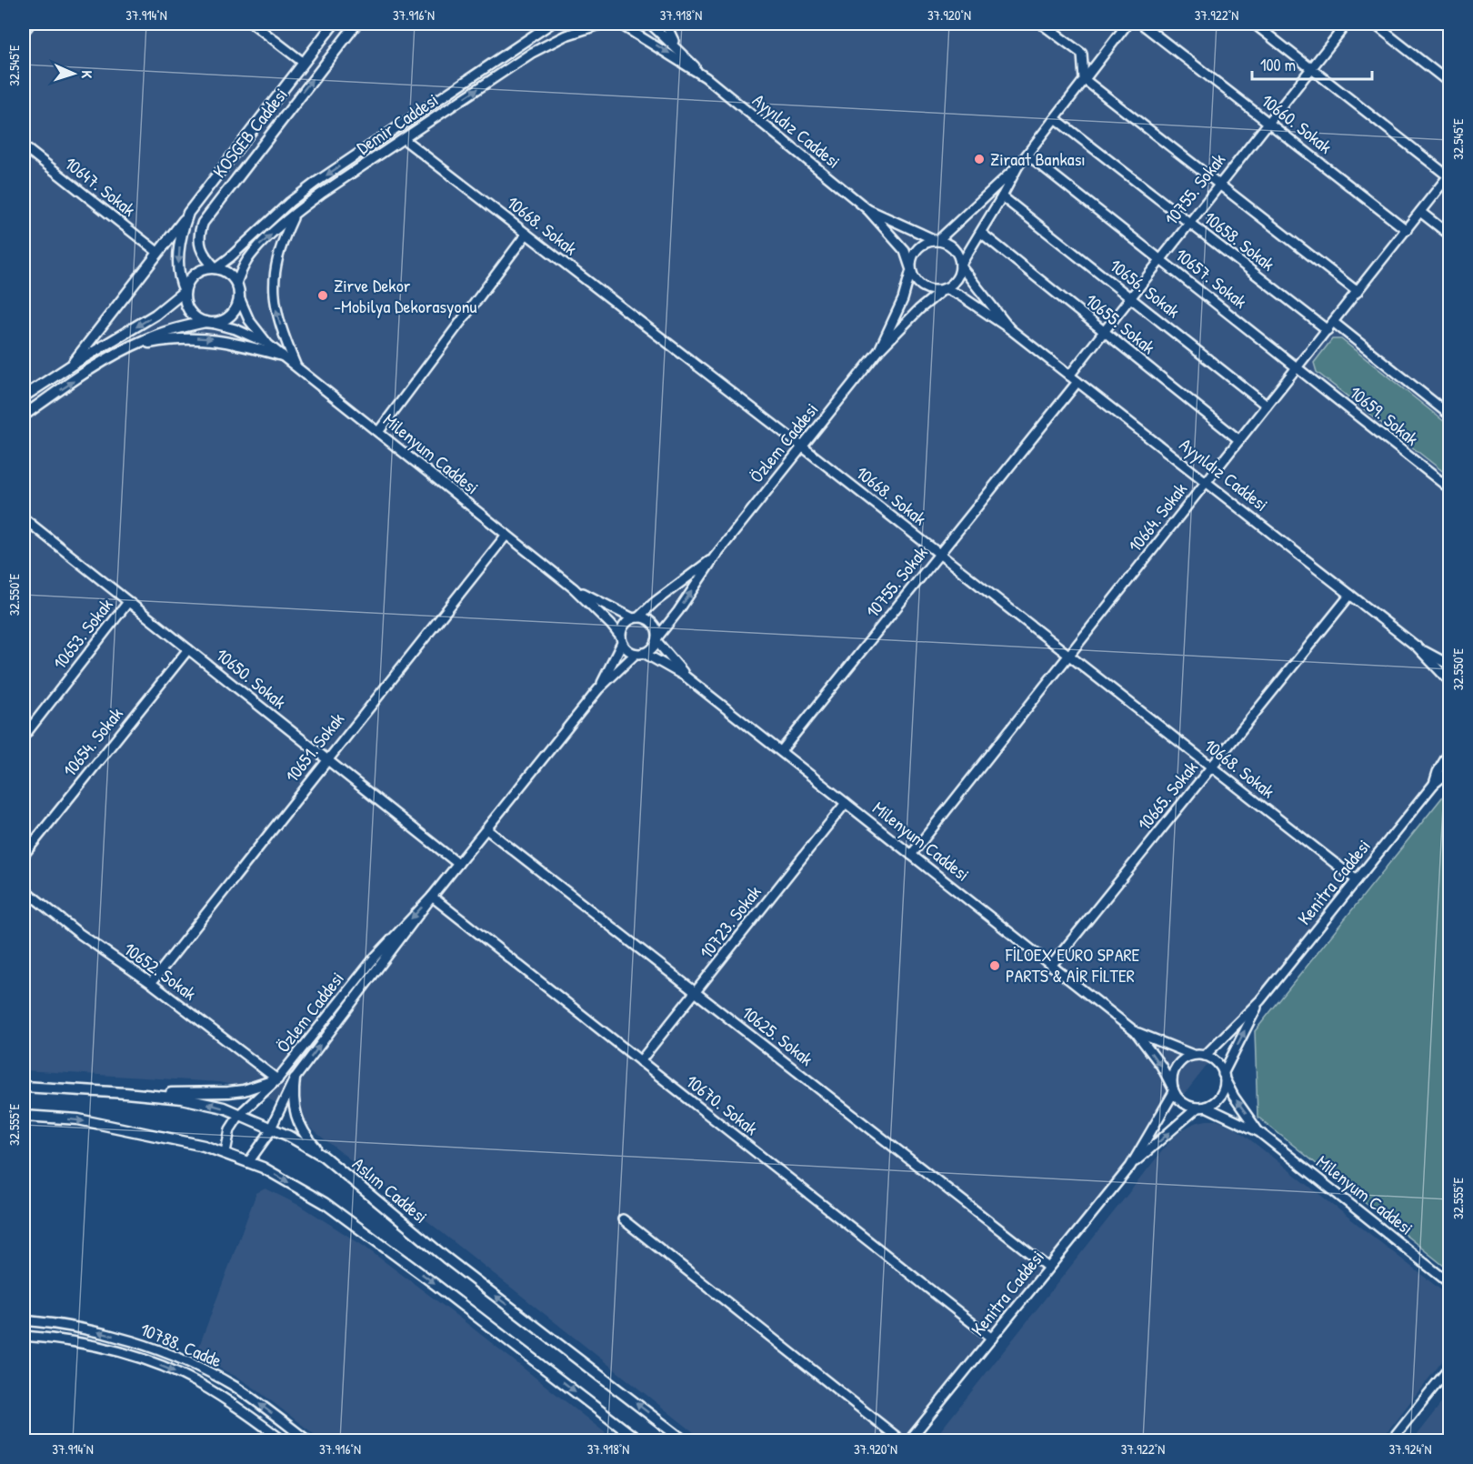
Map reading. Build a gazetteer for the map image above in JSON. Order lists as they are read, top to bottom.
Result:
{
  "streets": {
    "main road": ["KOSGEB Caddesi", "Aslım Caddesi"],
    "street": [
      "Demir Caddesi",
      "10660. Sokak",
      "Ayyıldız Caddesi",
      "10647. Sokak",
      "10755. Sokak",
      "10668. Sokak",
      "10658. Sokak",
      "10657. Sokak",
      "10656. Sokak",
      "10655. Sokak",
      "10659. Sokak",
      "Özlem Caddesi",
      "Milenyum Caddesi",
      "10664. Sokak",
      "10653. Sokak",
      "10650. Sokak",
      "10654. Sokak",
      "10651. Sokak",
      "10665. Sokak",
      "Kenitra Caddesi",
      "10723. Sokak",
      "10652. Sokak",
      "10625. Sokak",
      "10670. Sokak",
      "10788. Cadde"
    ]
  },
  "crossings": [
    ["Demir Caddesi", "KOSGEB Caddesi"],
    ["Demir Caddesi", "10668. Sokak"],
    ["Demir Caddesi", "Milenyum Caddesi"],
    ["10660. Sokak", "10755. Sokak"],
    ["10660. Sokak", "10664. Sokak"],
    ["Ayyıldız Caddesi", "10755. Sokak"],
    ["Ayyıldız Caddesi", "Özlem Caddesi"],
    ["Ayyıldız Caddesi", "10664. Sokak"],
    ["Ayyıldız Caddesi", "10665. Sokak"],
    ["KOSGEB Caddesi", "10647. Sokak"],
    ["KOSGEB Caddesi", "Milenyum Caddesi"],
    ["10755. Sokak", "10668. Sokak"],
    ["10755. Sokak", "10658. Sokak"],
    ["10755. Sokak", "10657. Sokak"],
    ["10755. Sokak", "10656. Sokak"],
    ["10755. Sokak", "10655. Sokak"],
    ["10755. Sokak", "Milenyum Caddesi"],
    ["10668. Sokak", "Özlem Caddesi"],
    ["10668. Sokak", "10664. Sokak"],
    ["10668. Sokak", "10665. Sokak"],
    ["10668. Sokak", "Kenitra Caddesi"],
    ["10658. Sokak", "10664. Sokak"],
    ["10657. Sokak", "10659. Sokak"],
    ["10657. Sokak", "10664. Sokak"],
    ["10656. Sokak", "10664. Sokak"],
    ["10655. Sokak", "10664. Sokak"],
    ["10659. Sokak", "10664. Sokak"],
    ["Özlem Caddesi", "10650. Sokak"],
    ["Özlem Caddesi", "10652. Sokak"],
    ["Özlem Caddesi", "10625. Sokak"],
    ["Özlem Caddesi", "10670. Sokak"],
    ["Özlem Caddesi", "Aslım Caddesi"],
    ["Milenyum Caddesi", "10664. Sokak"],
    ["Milenyum Caddesi", "10651. Sokak"],
    ["Milenyum Caddesi", "10665. Sokak"],
    ["Milenyum Caddesi", "10723. Sokak"],
    ["10653. Sokak", "10650. Sokak"],
    ["10650. Sokak", "10654. Sokak"],
    ["10650. Sokak", "10651. Sokak"],
    ["10651. Sokak", "10652. Sokak"],
    ["Kenitra Caddesi", "10625. Sokak"],
    ["Kenitra Caddesi", "10670. Sokak"],
    ["10723. Sokak", "10625. Sokak"],
    ["10723. Sokak", "10670. Sokak"]
  ],
  "places": ["Ziraat Bankası", "Zirve Dekor -Mobilya Dekorasyonu", "FİLOEX EURO SPARE PARTS & AİR FİLTER"],
  "scale_bar": "100 m",
  "north": "right",
  "coordinates": [
    "37.914°N",
    "37.916°N",
    "37.918°N",
    "37.920°N",
    "37.922°N",
    "32.545°E",
    "32.550°E",
    "32.555°E",
    "37.924°N"
  ]
}
